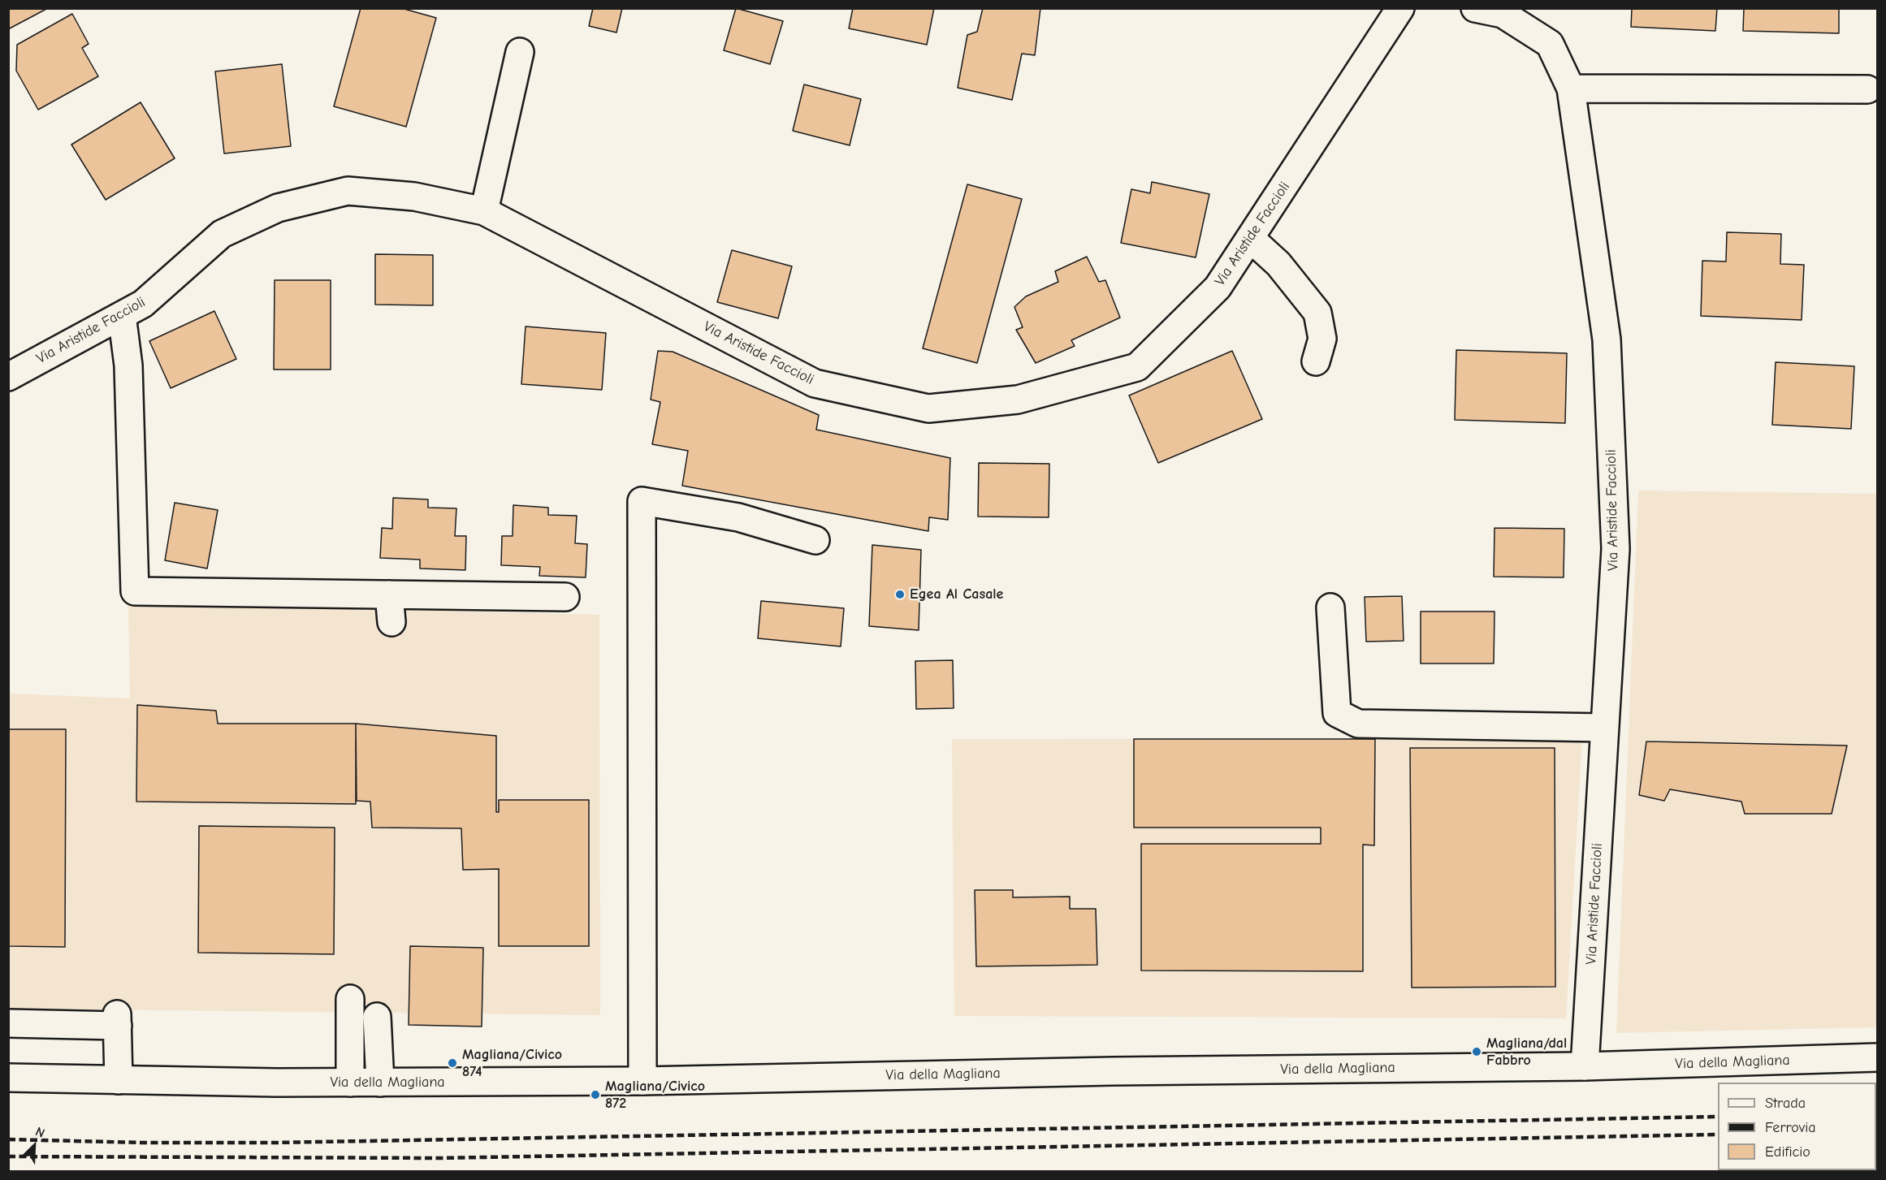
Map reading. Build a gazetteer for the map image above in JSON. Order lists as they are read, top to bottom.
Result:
{
  "streets": {
    "street": ["Via Aristide Faccioli", "Via della Magliana"]
  },
  "crossings": [
    ["Via Aristide Faccioli", "Via della Magliana"]
  ],
  "places": [
    "Egea Al Casale",
    "Magliana/dal Fabbro",
    "Magliana/Civico 874",
    "Magliana/Civico 872"
  ],
  "legend": ["Strada", "Ferrovia", "Edificio"],
  "north": "top right"
}
